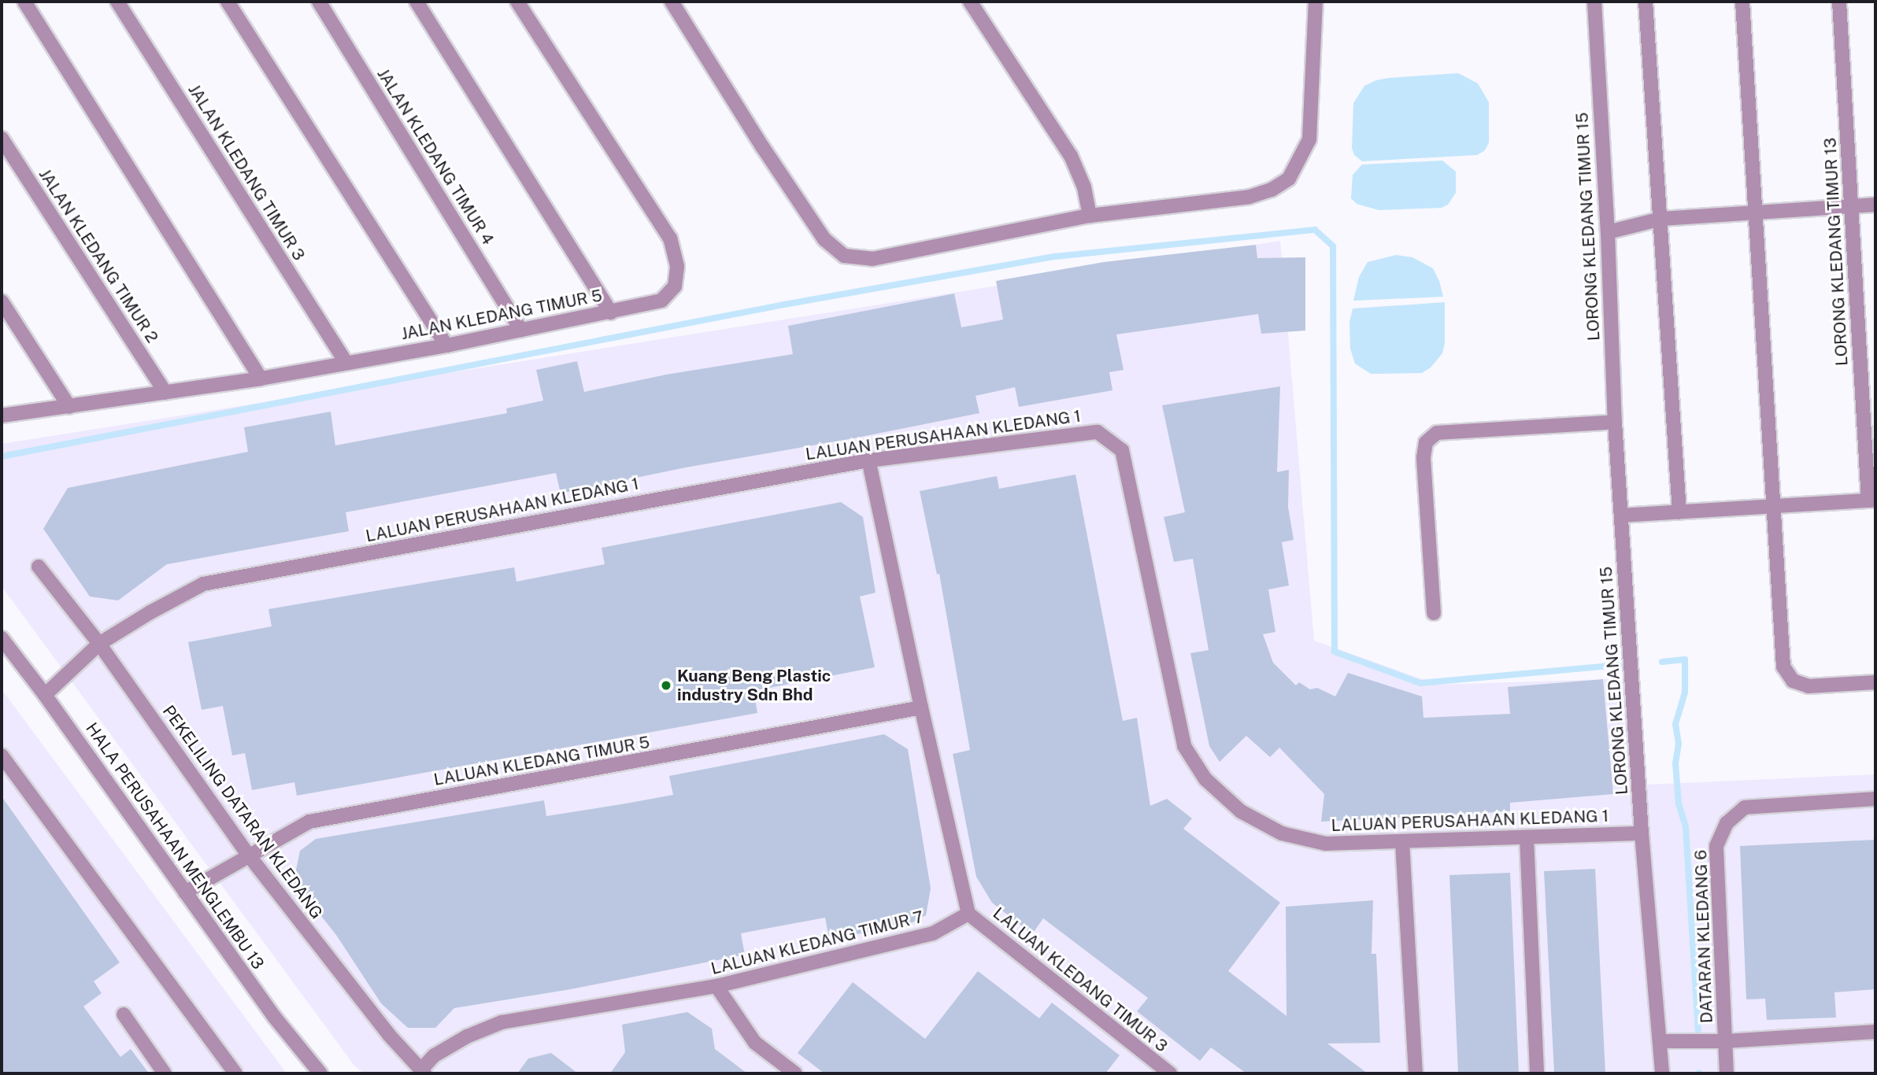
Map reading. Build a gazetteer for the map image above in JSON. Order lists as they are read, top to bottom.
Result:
{
  "streets": {
    "street": [
      "JALAN KLEDANG TIMUR 4",
      "JALAN KLEDANG TIMUR 3",
      "LORONG KLEDANG TIMUR 15",
      "LORONG KLEDANG TIMUR 13",
      "JALAN KLEDANG TIMUR 2",
      "JALAN KLEDANG TIMUR 5",
      "LALUAN PERUSAHAAN KLEDANG 1",
      "LALUAN KLEDANG TIMUR 5",
      "PEKELILING DATARAN KLEDANG",
      "HALA PERUSAHAAN MENGLEMBU 13",
      "DATARAN KLEDANG 6",
      "LALUAN KLEDANG TIMUR 7",
      "LALUAN KLEDANG TIMUR 3"
    ]
  },
  "crossings": [
    ["JALAN KLEDANG TIMUR 4", "JALAN KLEDANG TIMUR 5"],
    ["JALAN KLEDANG TIMUR 3", "JALAN KLEDANG TIMUR 5"],
    ["LORONG KLEDANG TIMUR 15", "LALUAN PERUSAHAAN KLEDANG 1"],
    ["JALAN KLEDANG TIMUR 2", "JALAN KLEDANG TIMUR 5"],
    ["LALUAN PERUSAHAAN KLEDANG 1", "PEKELILING DATARAN KLEDANG"],
    ["LALUAN PERUSAHAAN KLEDANG 1", "HALA PERUSAHAAN MENGLEMBU 13"],
    ["LALUAN KLEDANG TIMUR 5", "PEKELILING DATARAN KLEDANG"],
    ["LALUAN KLEDANG TIMUR 5", "HALA PERUSAHAAN MENGLEMBU 13"],
    ["PEKELILING DATARAN KLEDANG", "LALUAN KLEDANG TIMUR 7"],
    ["LALUAN KLEDANG TIMUR 7", "LALUAN KLEDANG TIMUR 3"]
  ],
  "places": ["Kuang Beng Plastic industry Sdn Bhd"]
}
